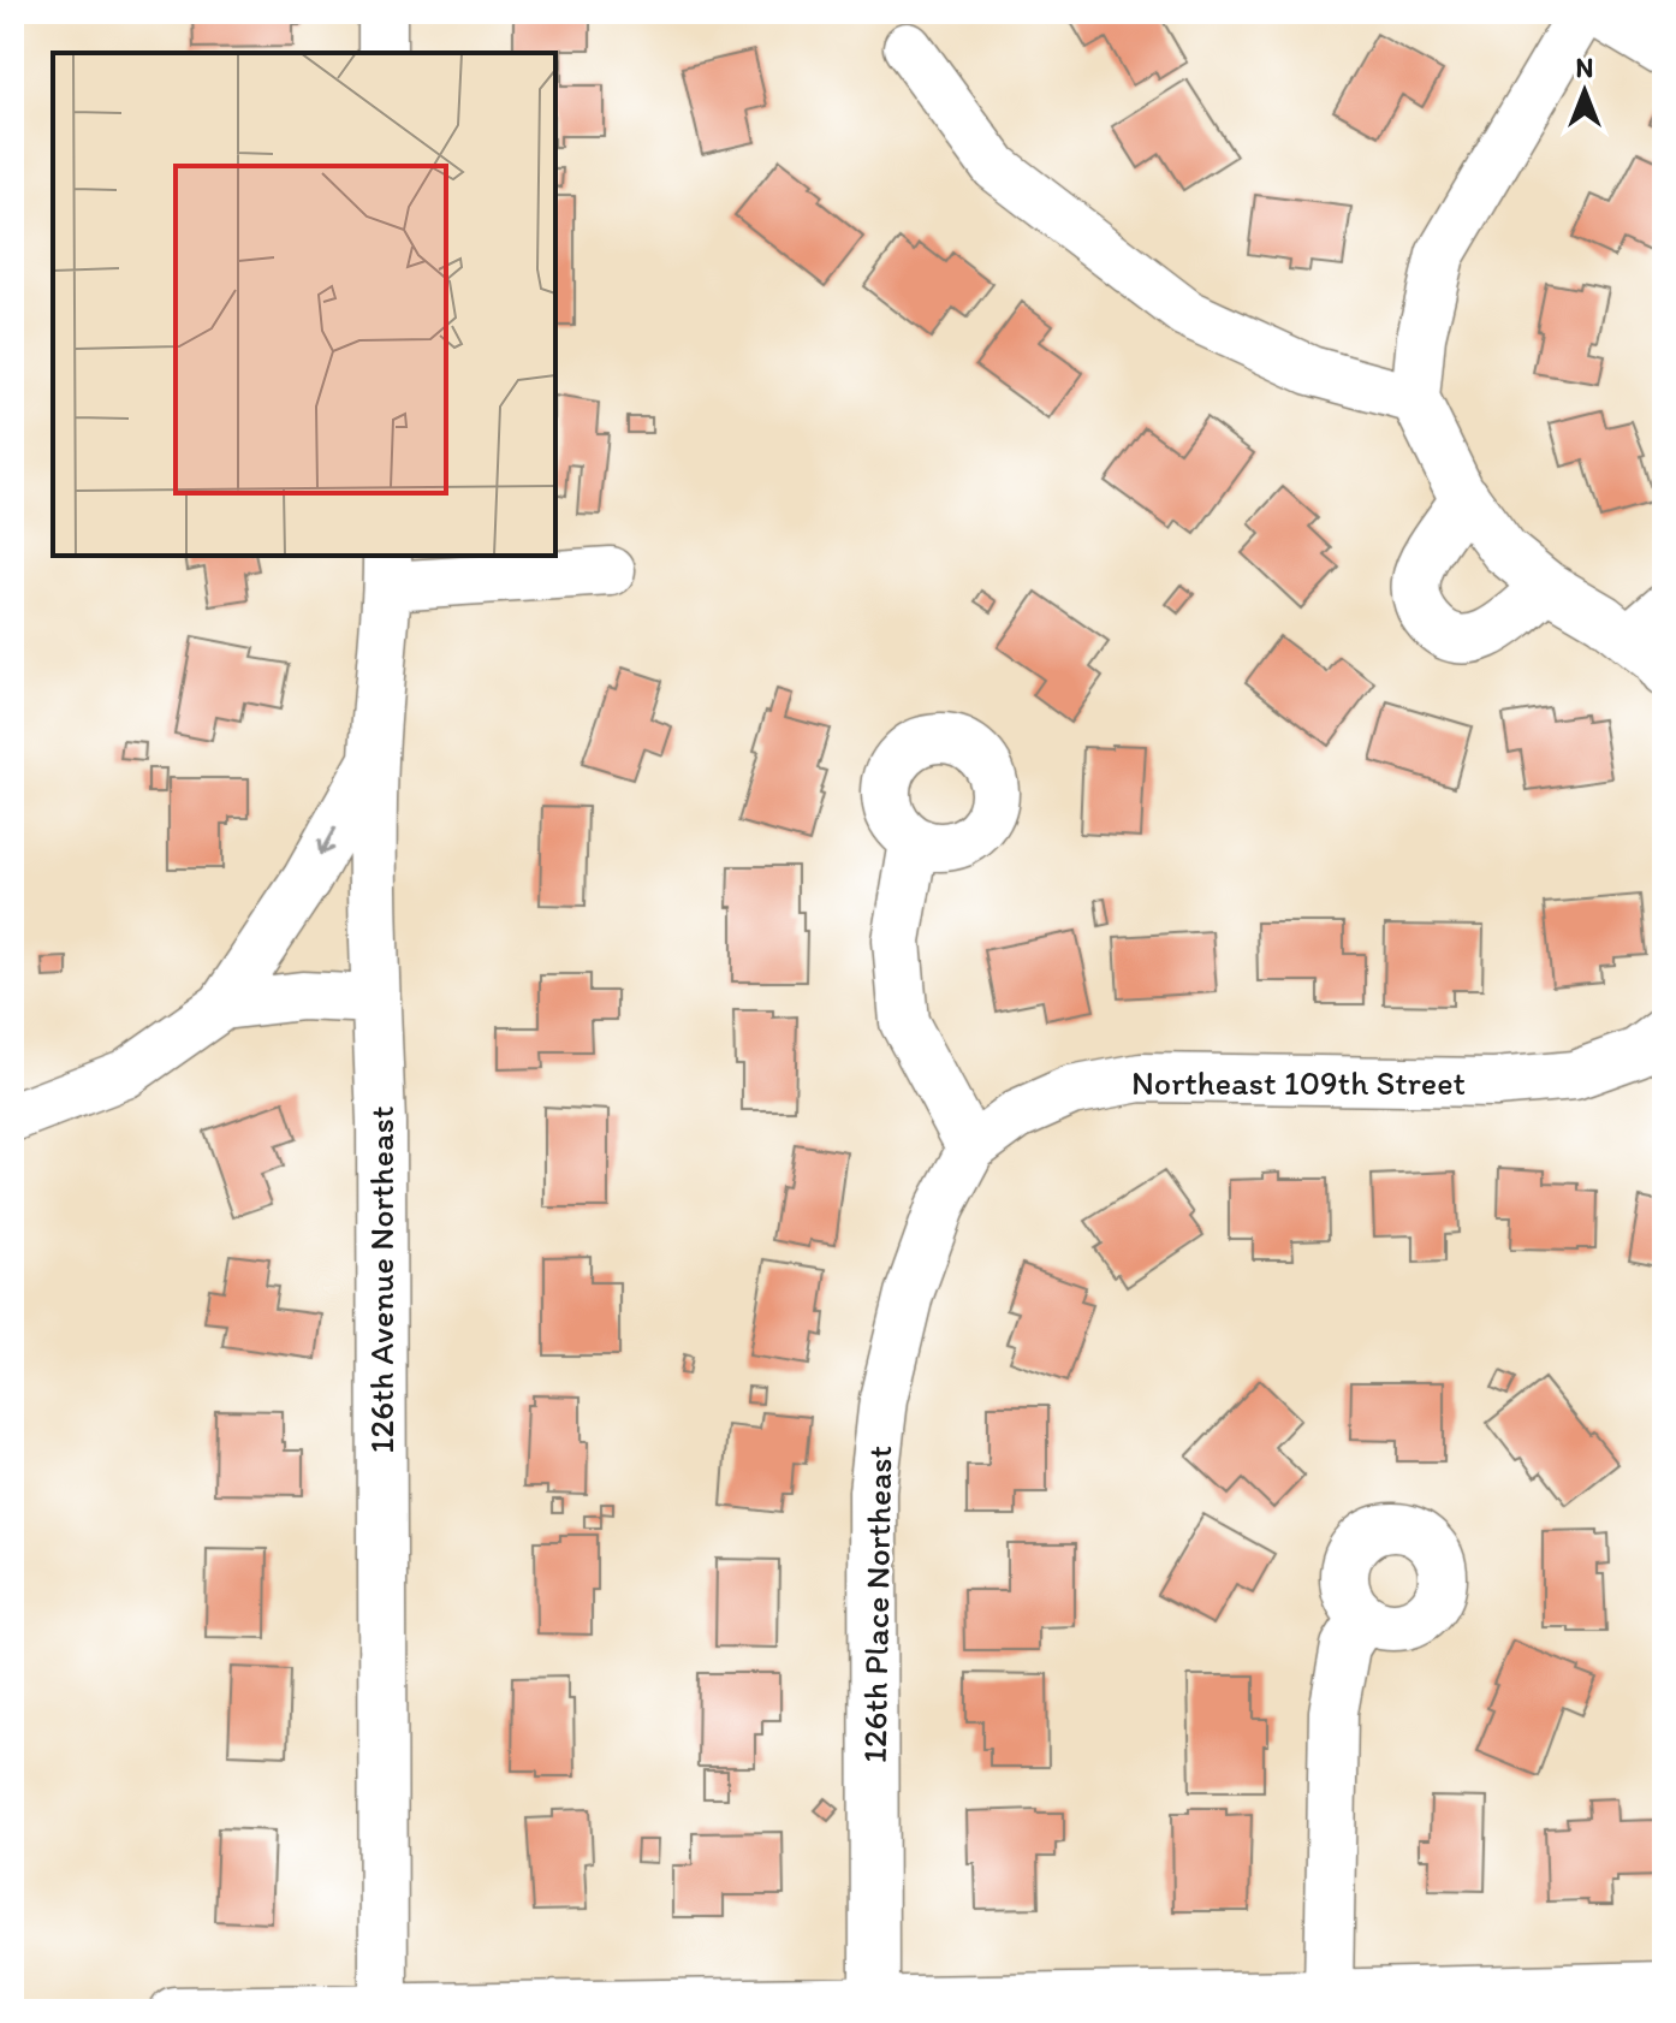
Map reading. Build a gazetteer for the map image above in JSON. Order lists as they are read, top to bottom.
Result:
{
  "streets": {
    "street": ["Northeast 109th Street", "126th Avenue Northeast", "126th Place Northeast"]
  },
  "crossings": [
    ["Northeast 109th Street", "126th Place Northeast"]
  ],
  "north": "top"
}
